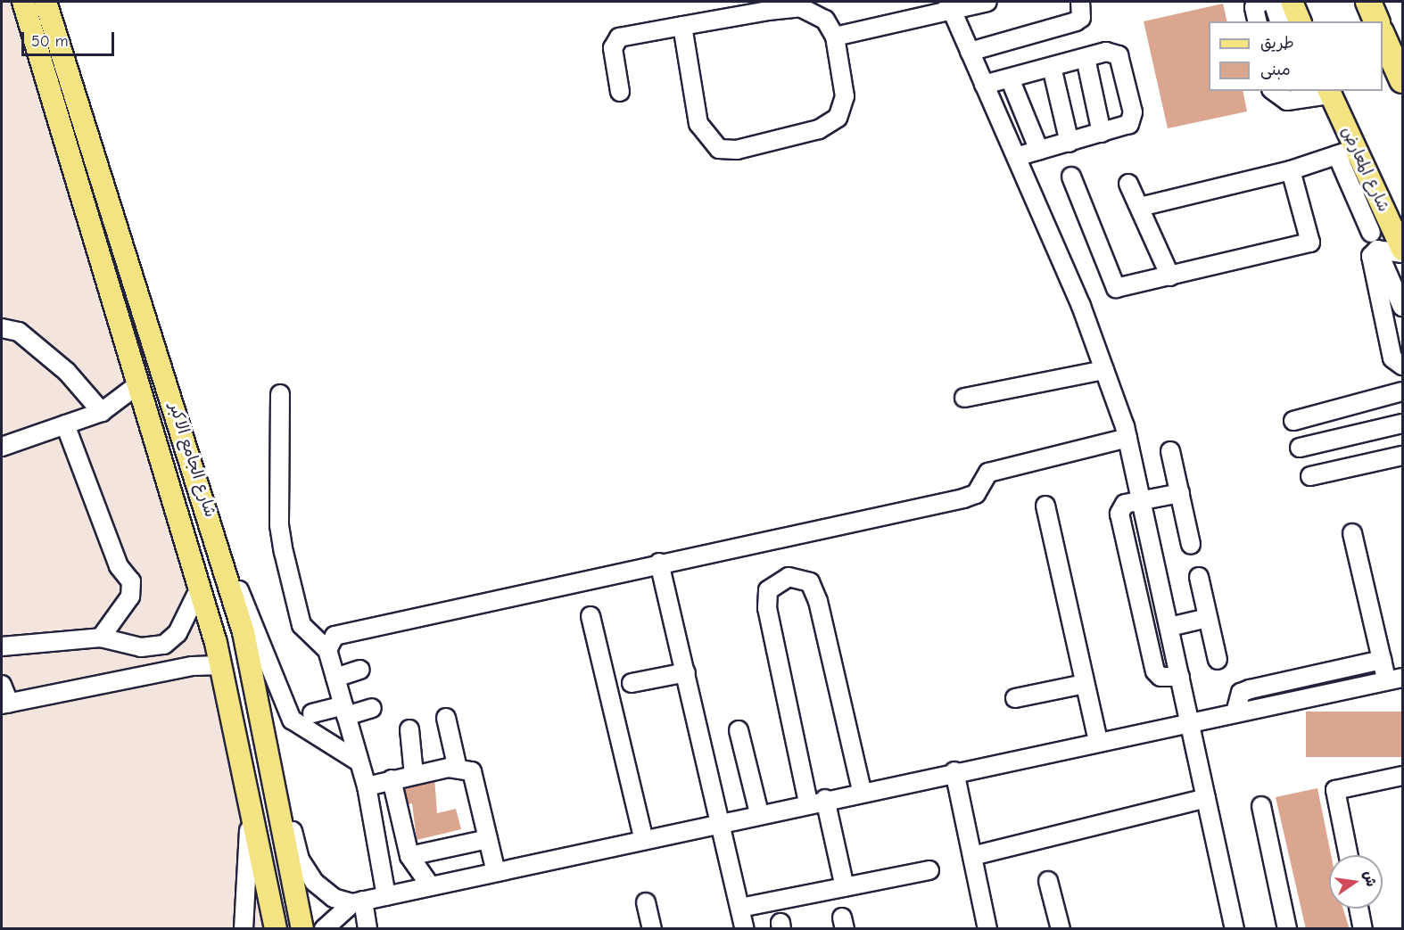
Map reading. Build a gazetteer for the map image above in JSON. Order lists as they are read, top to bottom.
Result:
{
  "streets": {
    "main road": ["شارع المعارض", "شارع الجامع الاكبر"]
  },
  "legend": ["طريق", "مبنى"],
  "scale_bar": "50 m",
  "north": "right"
}
